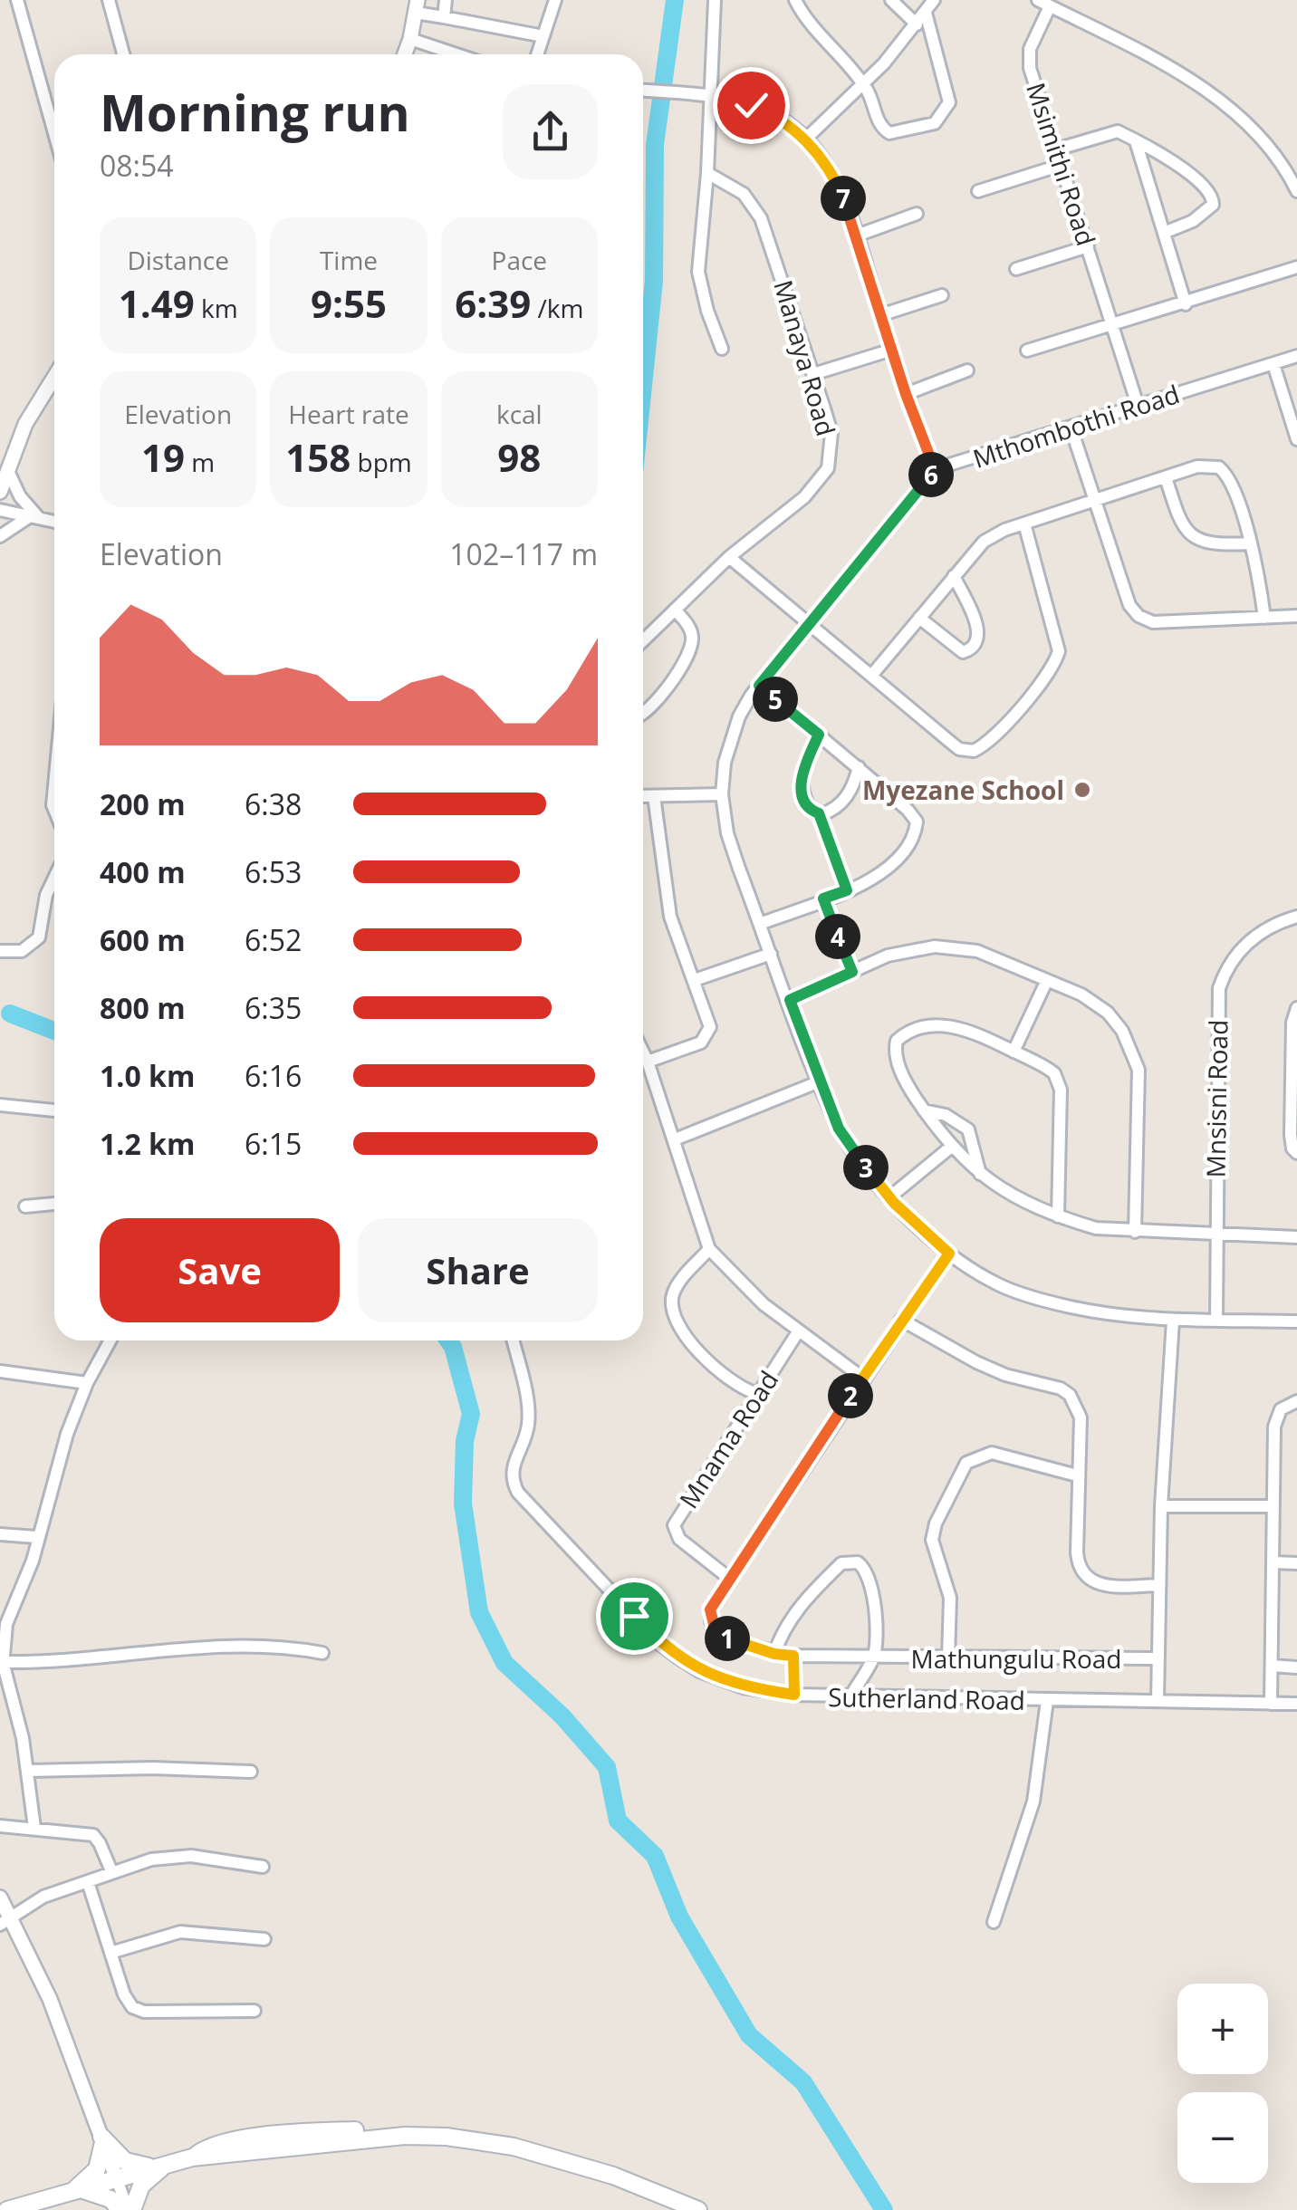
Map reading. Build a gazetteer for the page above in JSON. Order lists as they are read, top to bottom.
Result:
{
  "streets": {
    "street": [
      "Msimithi Road",
      "Manaya Road",
      "Mthombothi Road",
      "Mnsisni Road",
      "Mnama Road",
      "Mathungulu Road",
      "Sutherland Road"
    ]
  },
  "crossings": [
    ["Msimithi Road", "Mthombothi Road"],
    ["Mnama Road", "Mathungulu Road"]
  ],
  "places": ["Myezane School"],
  "page": {
    "heading": ["Morning run", "08:54"],
    "pins": [
      "7",
      "6",
      "5",
      "4",
      "3",
      "2",
      "1"
    ],
    "stats": [
      ["Distance", "1.49 km"],
      ["Time", "9:55"],
      ["Pace", "6:39 /km"],
      ["Elevation", "19 m"],
      ["Heart rate", "158 bpm"],
      ["kcal", "98"]
    ],
    "chart": ["Elevation", "102–117 m"],
    "list": [
      {
        "name": "200 m",
        "note": "6:38"
      },
      {
        "name": "400 m",
        "note": "6:53"
      },
      {
        "name": "600 m",
        "note": "6:52"
      },
      {
        "name": "800 m",
        "note": "6:35"
      },
      {
        "name": "1.0 km",
        "note": "6:16"
      },
      {
        "name": "1.2 km",
        "note": "6:15"
      }
    ],
    "buttons": ["Save", "Share"],
    "map_buttons": ["+", "−"]
  }
}
